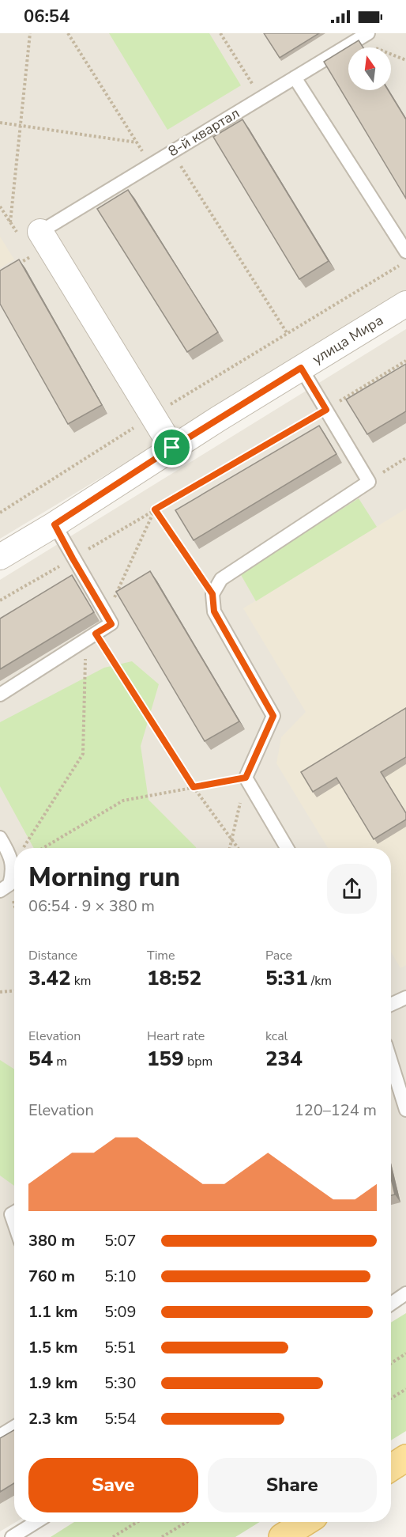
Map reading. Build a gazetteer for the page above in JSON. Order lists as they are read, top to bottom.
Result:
{
  "streets": {
    "street": ["улица Мира"],
    "lane": ["8-й квартал"]
  },
  "north": "top",
  "page": {
    "status": "06:54",
    "heading": ["Morning run", "06:54 · 9 × 380 m"],
    "stats": [
      ["Distance", "3.42 km"],
      ["Time", "18:52"],
      ["Pace", "5:31 /km"],
      ["Elevation", "54 m"],
      ["Heart rate", "159 bpm"],
      ["kcal", "234"]
    ],
    "chart": ["Elevation", "120–124 m"],
    "list": [
      {
        "name": "380 m",
        "note": "5:07"
      },
      {
        "name": "760 m",
        "note": "5:10"
      },
      {
        "name": "1.1 km",
        "note": "5:09"
      },
      {
        "name": "1.5 km",
        "note": "5:51"
      },
      {
        "name": "1.9 km",
        "note": "5:30"
      },
      {
        "name": "2.3 km",
        "note": "5:54"
      }
    ],
    "buttons": ["Save", "Share"]
  }
}
